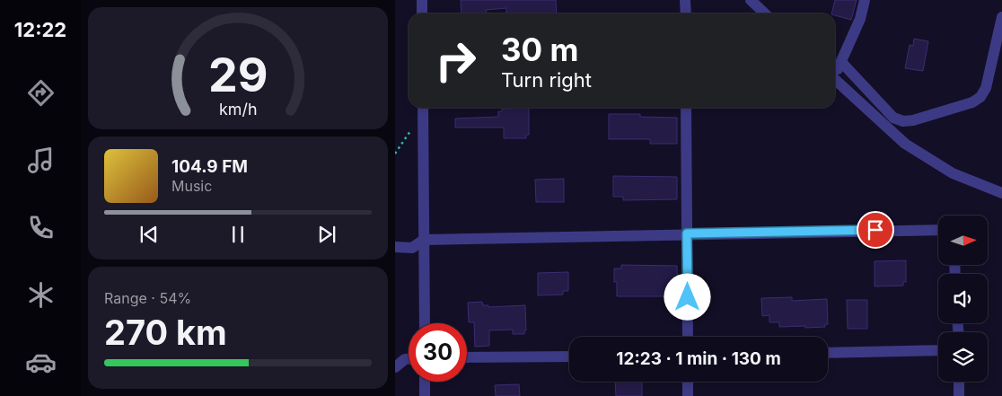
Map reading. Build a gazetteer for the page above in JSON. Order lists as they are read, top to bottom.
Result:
{
  "north": "right",
  "page": {
    "tabs": "12:22",
    "turn": ["30 m", "Turn right"],
    "song": ["104.9 FM", "Music"],
    "tile": ["Range · 54%", "270 km"],
    "limit": "30",
    "trip": "12:23 · 1 min · 130 m",
    "gauge": ["29", "km/h"]
  }
}
